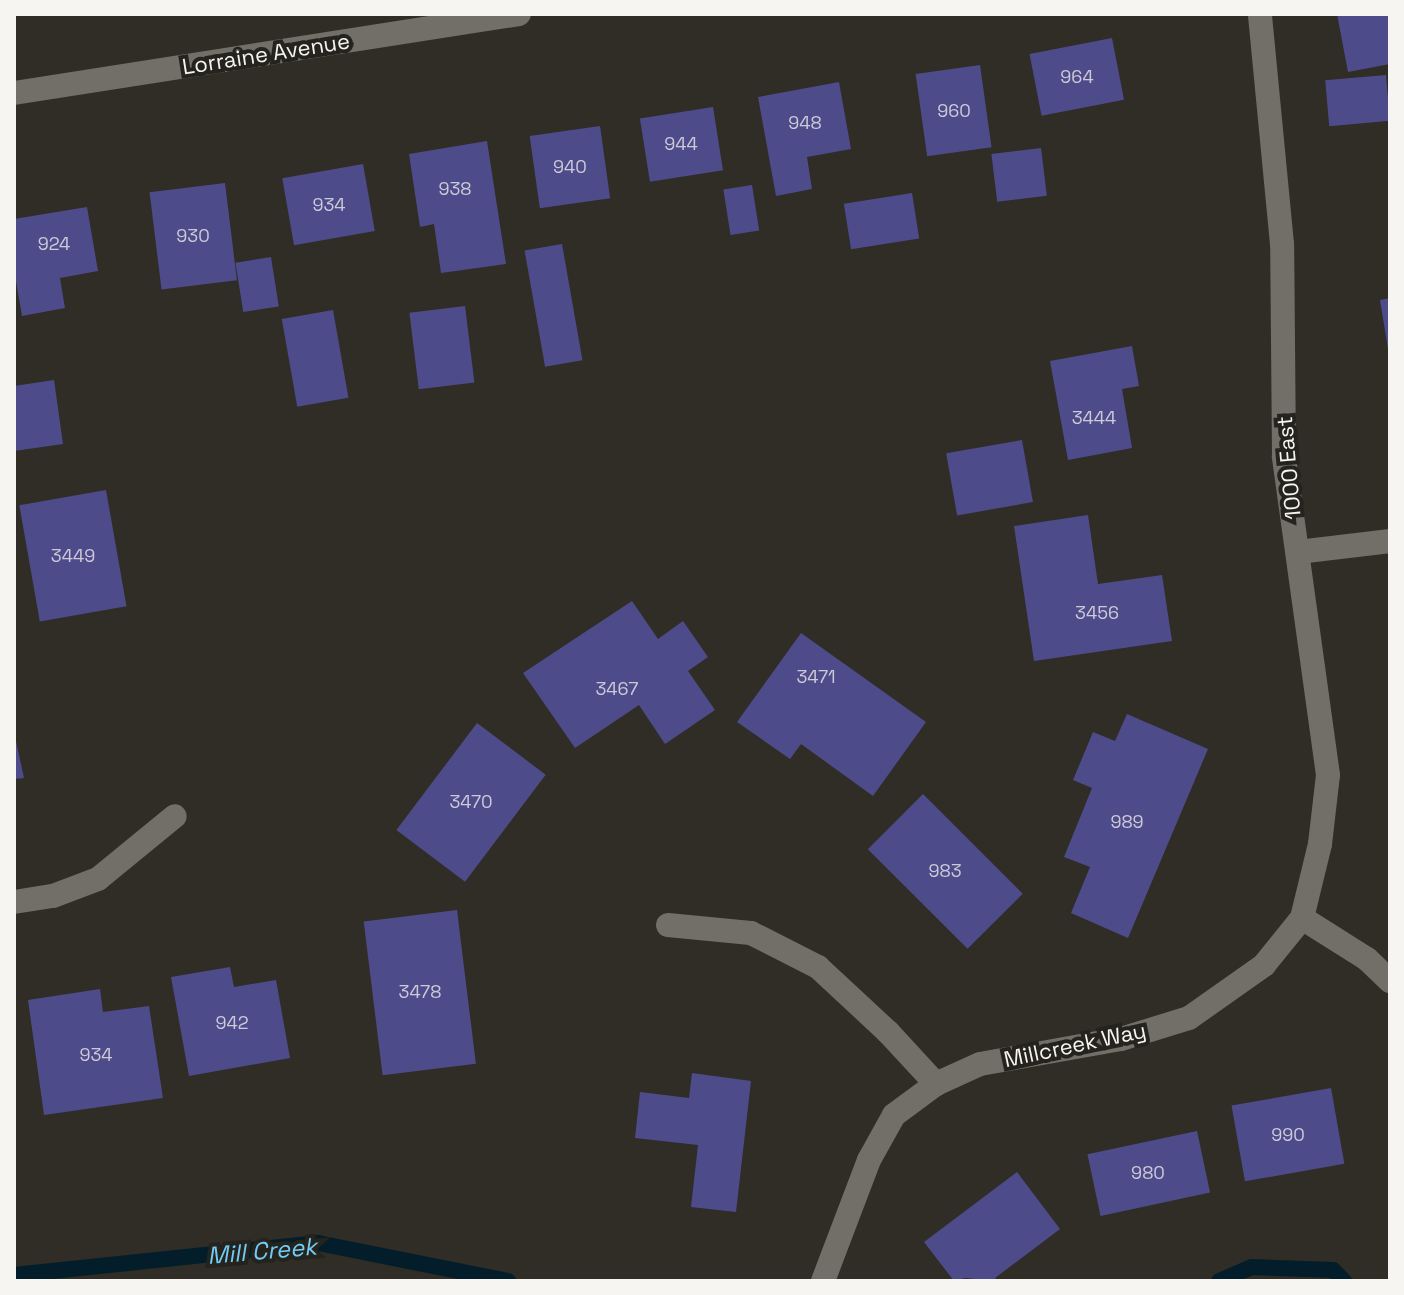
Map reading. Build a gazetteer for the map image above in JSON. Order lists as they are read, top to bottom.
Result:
{
  "streets": {
    "street": ["Lorraine Avenue", "1000 East", "Millcreek Way"]
  },
  "crossings": [
    ["1000 East", "Millcreek Way"]
  ],
  "water": ["Mill Creek"],
  "house_numbers": [
    "964",
    "960",
    "948",
    "944",
    "940",
    "938",
    "934",
    "930",
    "924",
    "3444",
    "3449",
    "3456",
    "3471",
    "3467",
    "3470",
    "989",
    "983",
    "3478",
    "942",
    "934",
    "990",
    "980"
  ]
}
